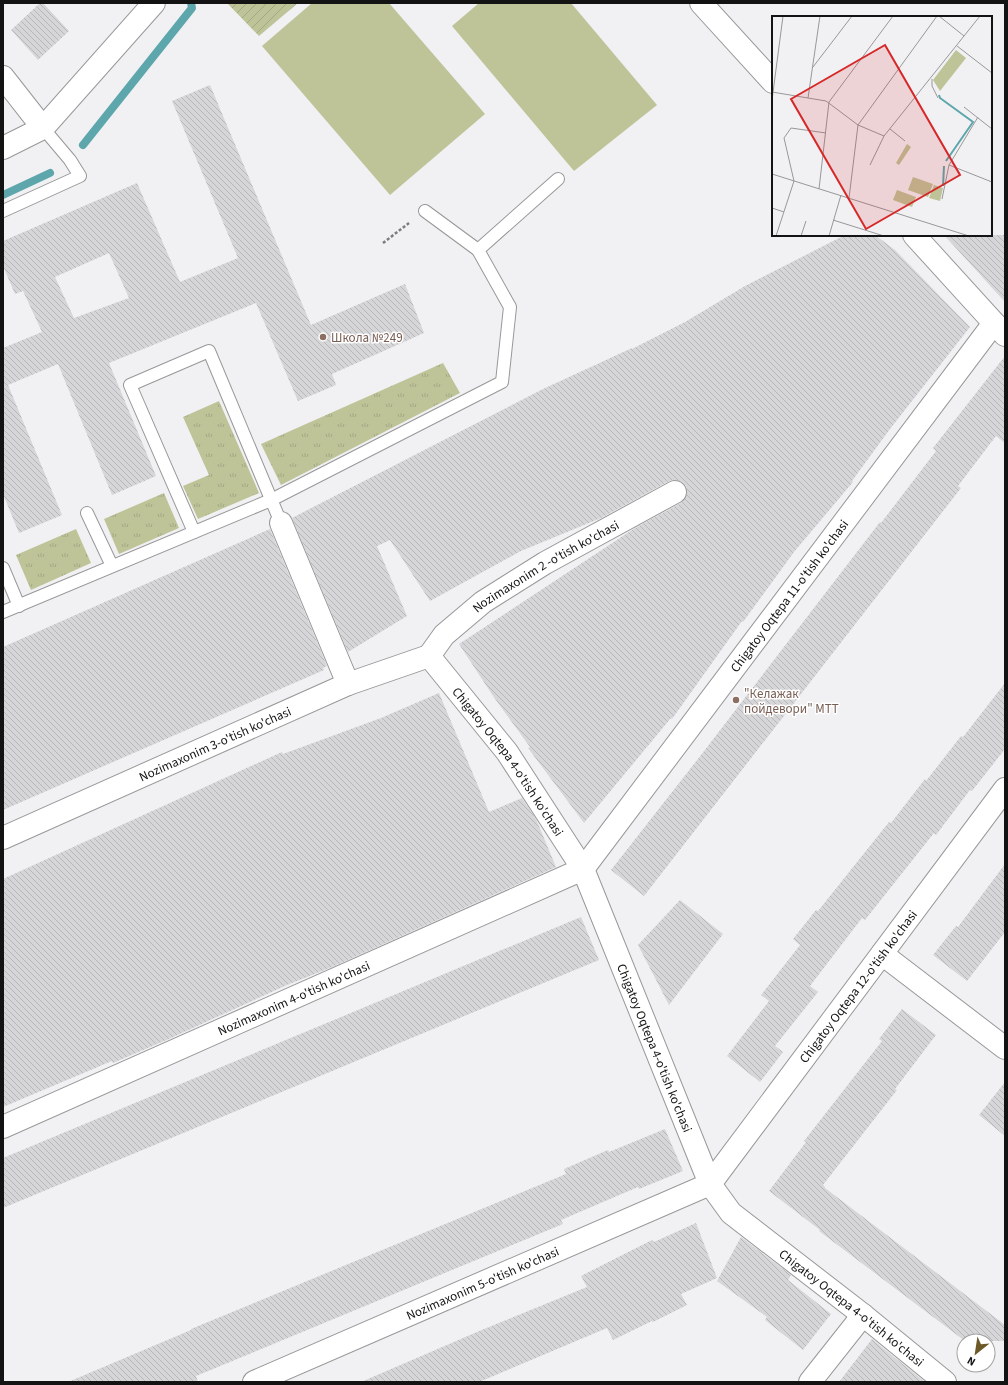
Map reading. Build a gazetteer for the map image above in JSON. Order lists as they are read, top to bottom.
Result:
{
  "streets": {
    "street": [
      "Nozimaxonim 2 -o'tish ko'chasi",
      "Chigatoy Oqtepa 11-o'tish ko'chasi",
      "Nozimaxonim 3-o'tish ko'chasi",
      "Chigatoy Oqtepa 4-o'tish ko'chasi",
      "Chigatoy Oqtepa 12-o'tish ko'chasi",
      "Nozimaxonim 4-o'tish ko'chasi",
      "Nozimaxonim 5-o'tish ko'chasi"
    ]
  },
  "crossings": [
    ["Nozimaxonim 2 -o'tish ko'chasi", "Nozimaxonim 3-o'tish ko'chasi"],
    ["Nozimaxonim 2 -o'tish ko'chasi", "Chigatoy Oqtepa 4-o'tish ko'chasi"],
    ["Chigatoy Oqtepa 11-o'tish ko'chasi", "Chigatoy Oqtepa 4-o'tish ko'chasi"],
    ["Chigatoy Oqtepa 11-o'tish ko'chasi", "Nozimaxonim 4-o'tish ko'chasi"],
    ["Nozimaxonim 3-o'tish ko'chasi", "Chigatoy Oqtepa 4-o'tish ko'chasi"],
    ["Chigatoy Oqtepa 4-o'tish ko'chasi", "Chigatoy Oqtepa 12-o'tish ko'chasi"],
    ["Chigatoy Oqtepa 4-o'tish ko'chasi", "Nozimaxonim 4-o'tish ko'chasi"],
    ["Chigatoy Oqtepa 4-o'tish ko'chasi", "Nozimaxonim 5-o'tish ko'chasi"],
    ["Chigatoy Oqtepa 12-o'tish ko'chasi", "Nozimaxonim 5-o'tish ko'chasi"]
  ],
  "places": ["Школа №249", "\"Келажак пойдевори\" МТТ"],
  "north": "bottom left"
}
